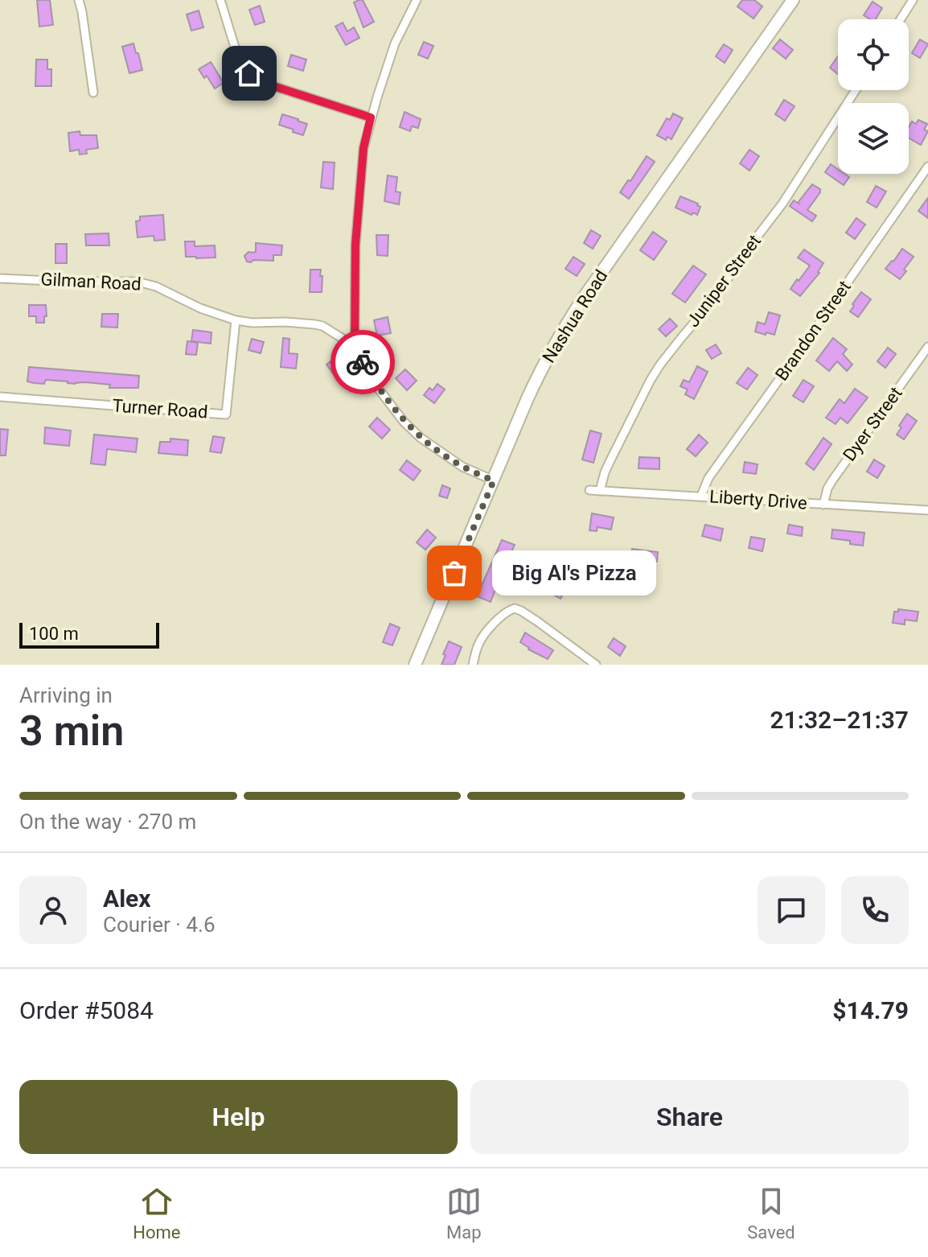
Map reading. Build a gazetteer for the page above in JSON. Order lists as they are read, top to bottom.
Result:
{
  "streets": {
    "main road": ["Nashua Road"],
    "street": [
      "Juniper Street",
      "Gilman Road",
      "Brandon Street",
      "Turner Road",
      "Dyer Street",
      "Liberty Drive"
    ]
  },
  "crossings": [
    ["Juniper Street", "Liberty Drive"],
    ["Gilman Road", "Turner Road"],
    ["Brandon Street", "Liberty Drive"],
    ["Dyer Street", "Liberty Drive"]
  ],
  "places": ["Big Al's Pizza"],
  "scale_bar": "100 m",
  "page": {
    "bubble": "Big Al's Pizza",
    "scale": "100 m",
    "heading": ["3 min", "Arriving in", "21:32–21:37"],
    "panel": [
      "Alex",
      "Courier · 4.6",
      "Order #5084",
      "$14.79"
    ],
    "bar": "On the way · 270 m",
    "buttons": ["Help", "Share"],
    "tabs": ["Home", "Map", "Saved"]
  }
}
